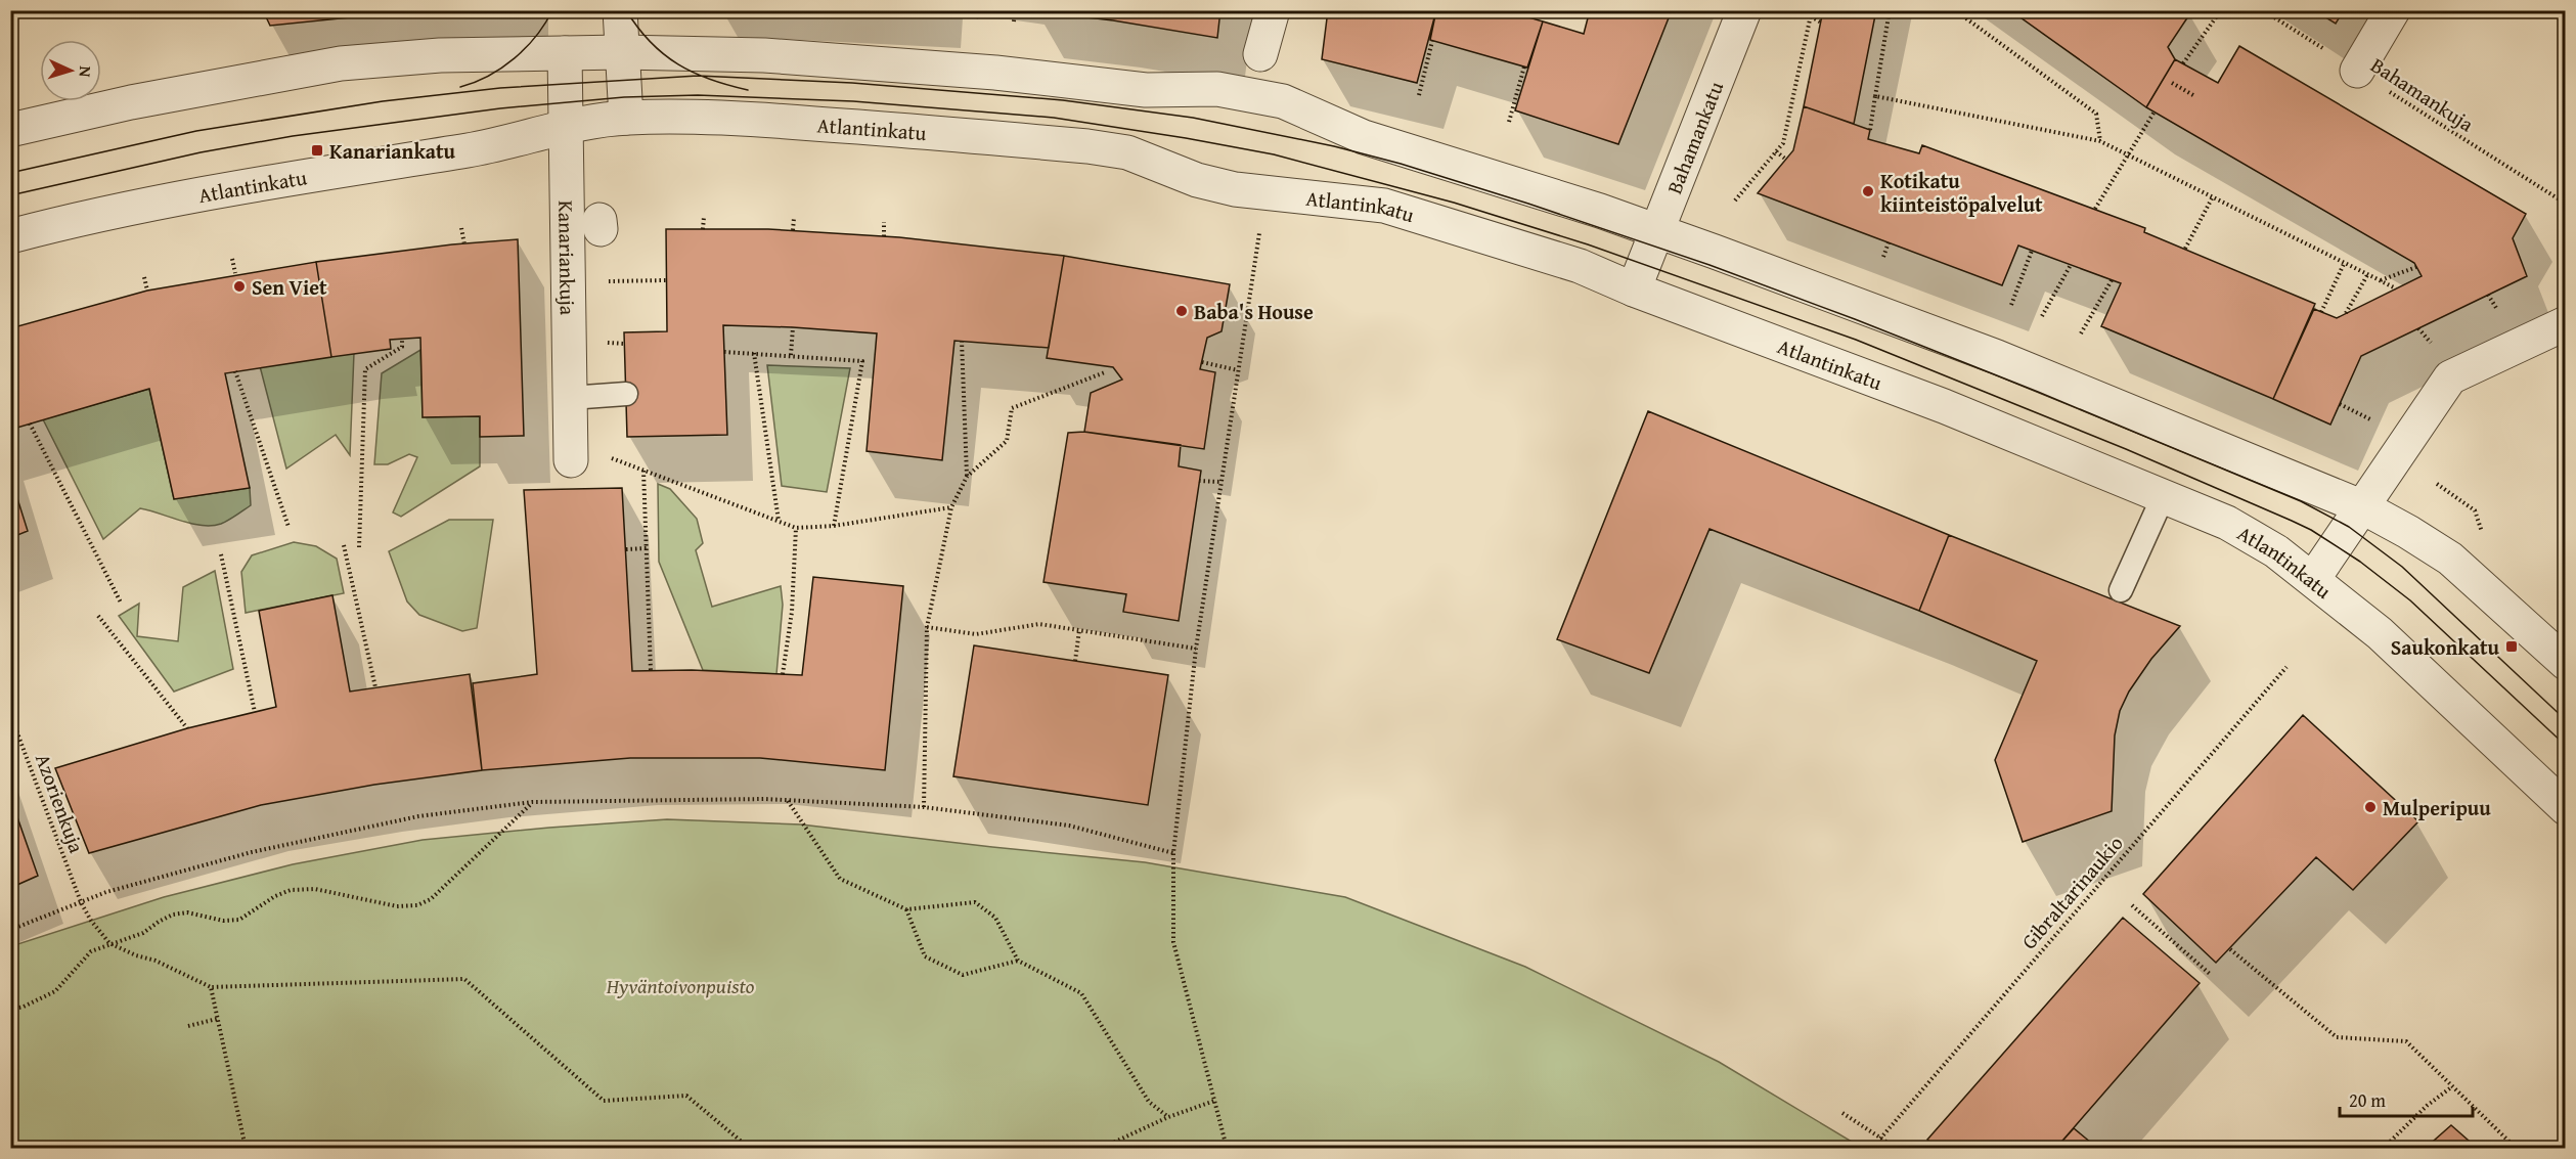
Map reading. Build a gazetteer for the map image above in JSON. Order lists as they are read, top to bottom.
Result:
{
  "streets": {
    "street": ["Atlantinkatu", "Bahamankatu", "Kanariankuja"],
    "path": ["Bahamankuja", "Azorienkuja", "Gibraltarinaukio"]
  },
  "crossings": [
    ["Atlantinkatu", "Bahamankatu"],
    ["Atlantinkatu", "Kanariankuja"]
  ],
  "parks": ["Hyväntoivonpuisto"],
  "places": {
    "transit": ["Kanariankatu", "Saukonkatu"],
    "other": [
      "Kotikatu kiinteistöpalvelut",
      "Sen Viet",
      "Baba's House",
      "Mulperipuu"
    ]
  },
  "scale_bar": "20 m",
  "north": "right"
}
